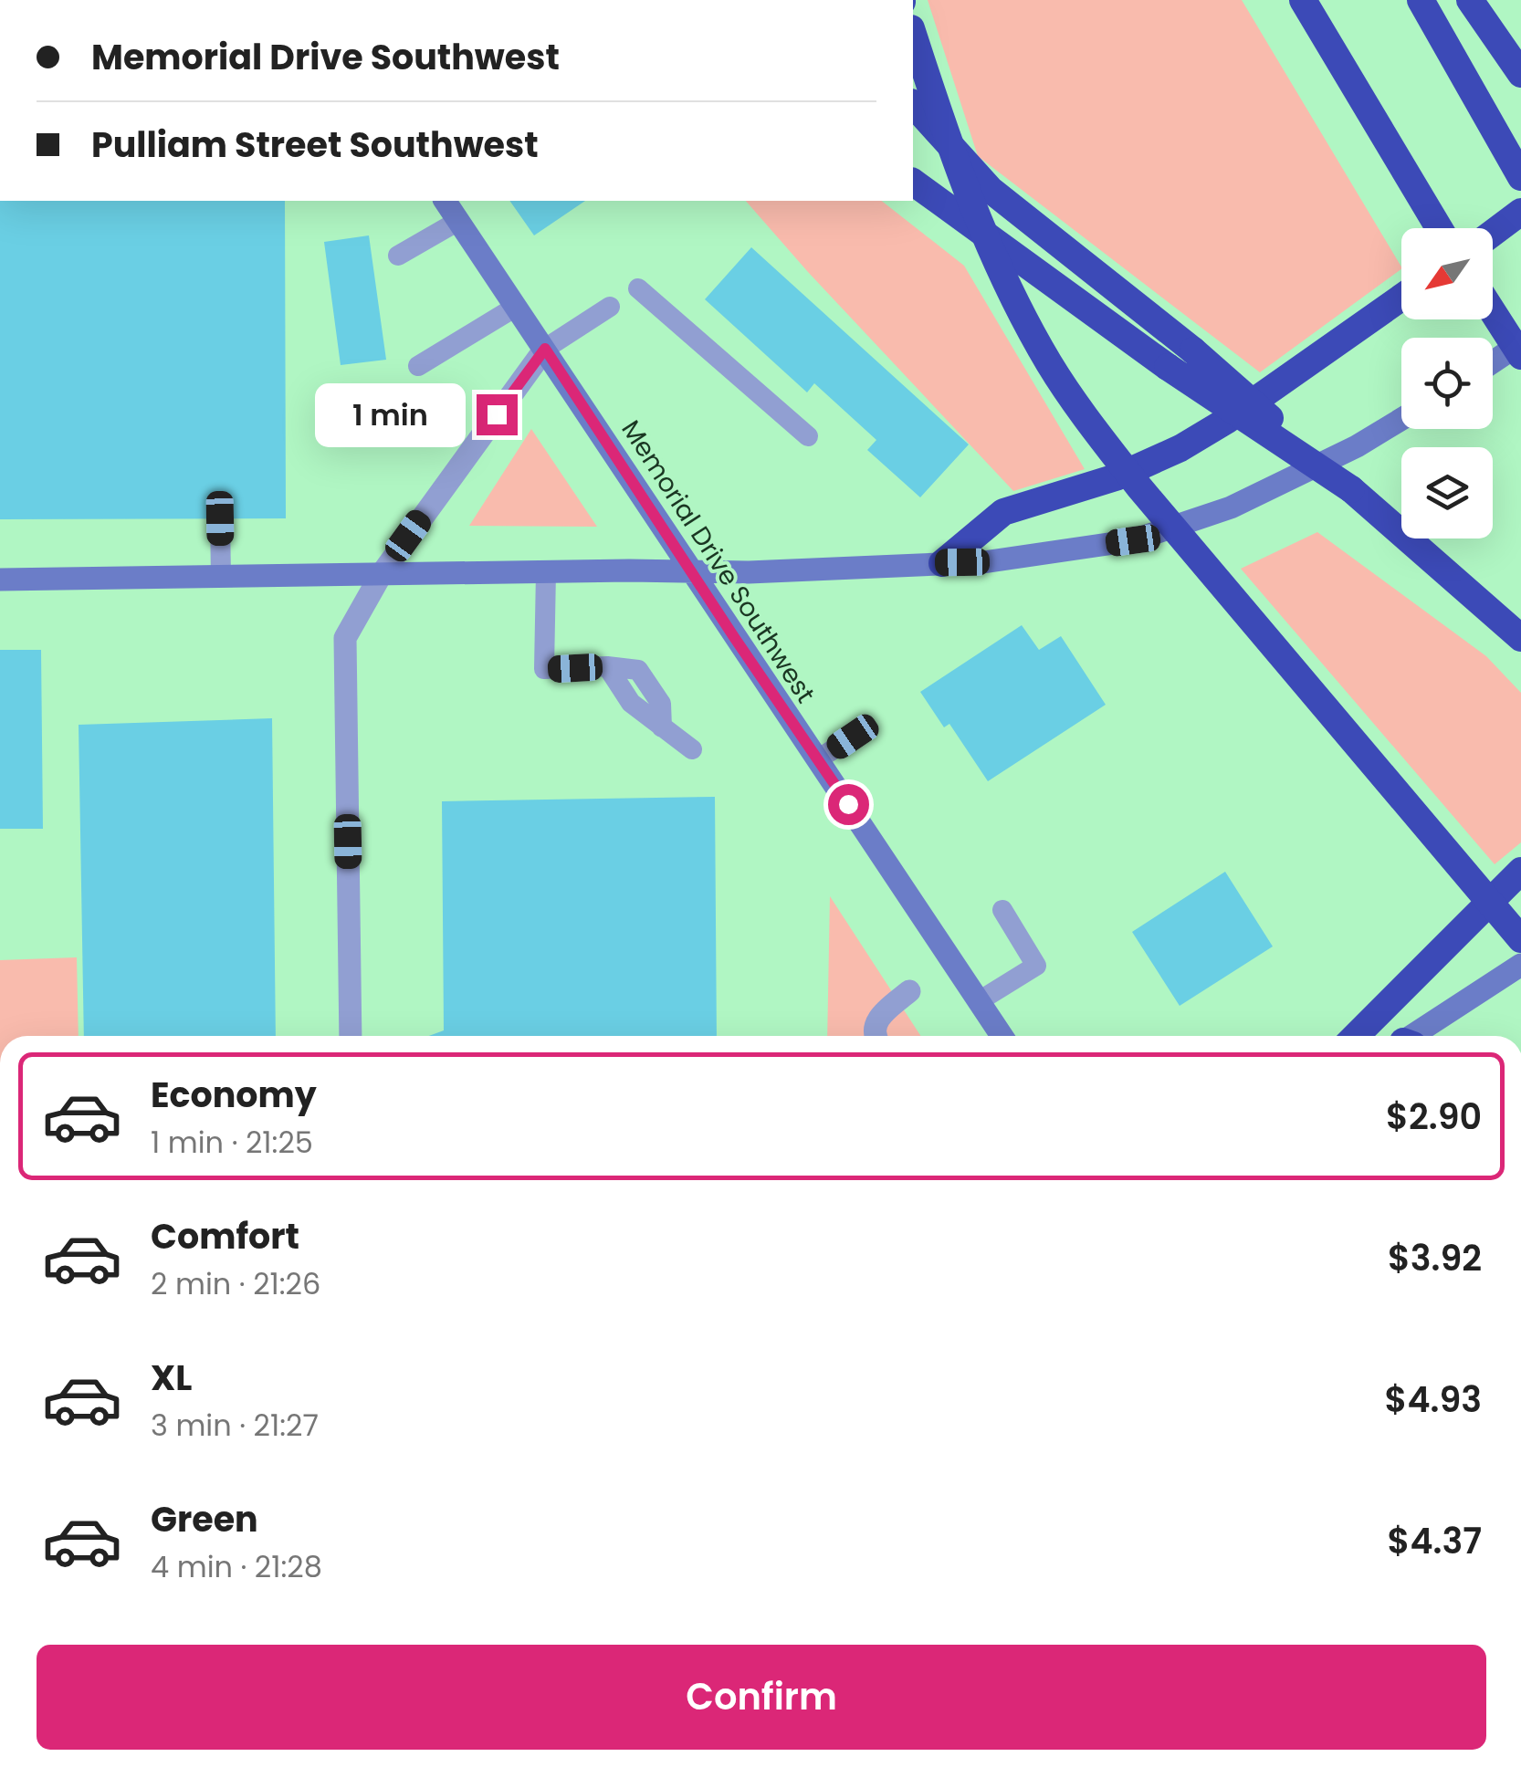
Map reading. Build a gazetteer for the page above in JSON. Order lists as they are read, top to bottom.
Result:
{
  "streets": {
    "main road": ["Memorial Drive Southwest"]
  },
  "north": "bottom left",
  "page": {
    "banner": ["Memorial Drive Southwest", "Pulliam Street Southwest"],
    "bubble": "1 min",
    "list": [
      {
        "name": "Economy",
        "note": "1 min · 21:25",
        "value": "$2.90"
      },
      {
        "name": "Comfort",
        "note": "2 min · 21:26",
        "value": "$3.92"
      },
      {
        "name": "XL",
        "note": "3 min · 21:27",
        "value": "$4.93"
      },
      {
        "name": "Green",
        "note": "4 min · 21:28",
        "value": "$4.37"
      }
    ],
    "buttons": "Confirm"
  }
}
